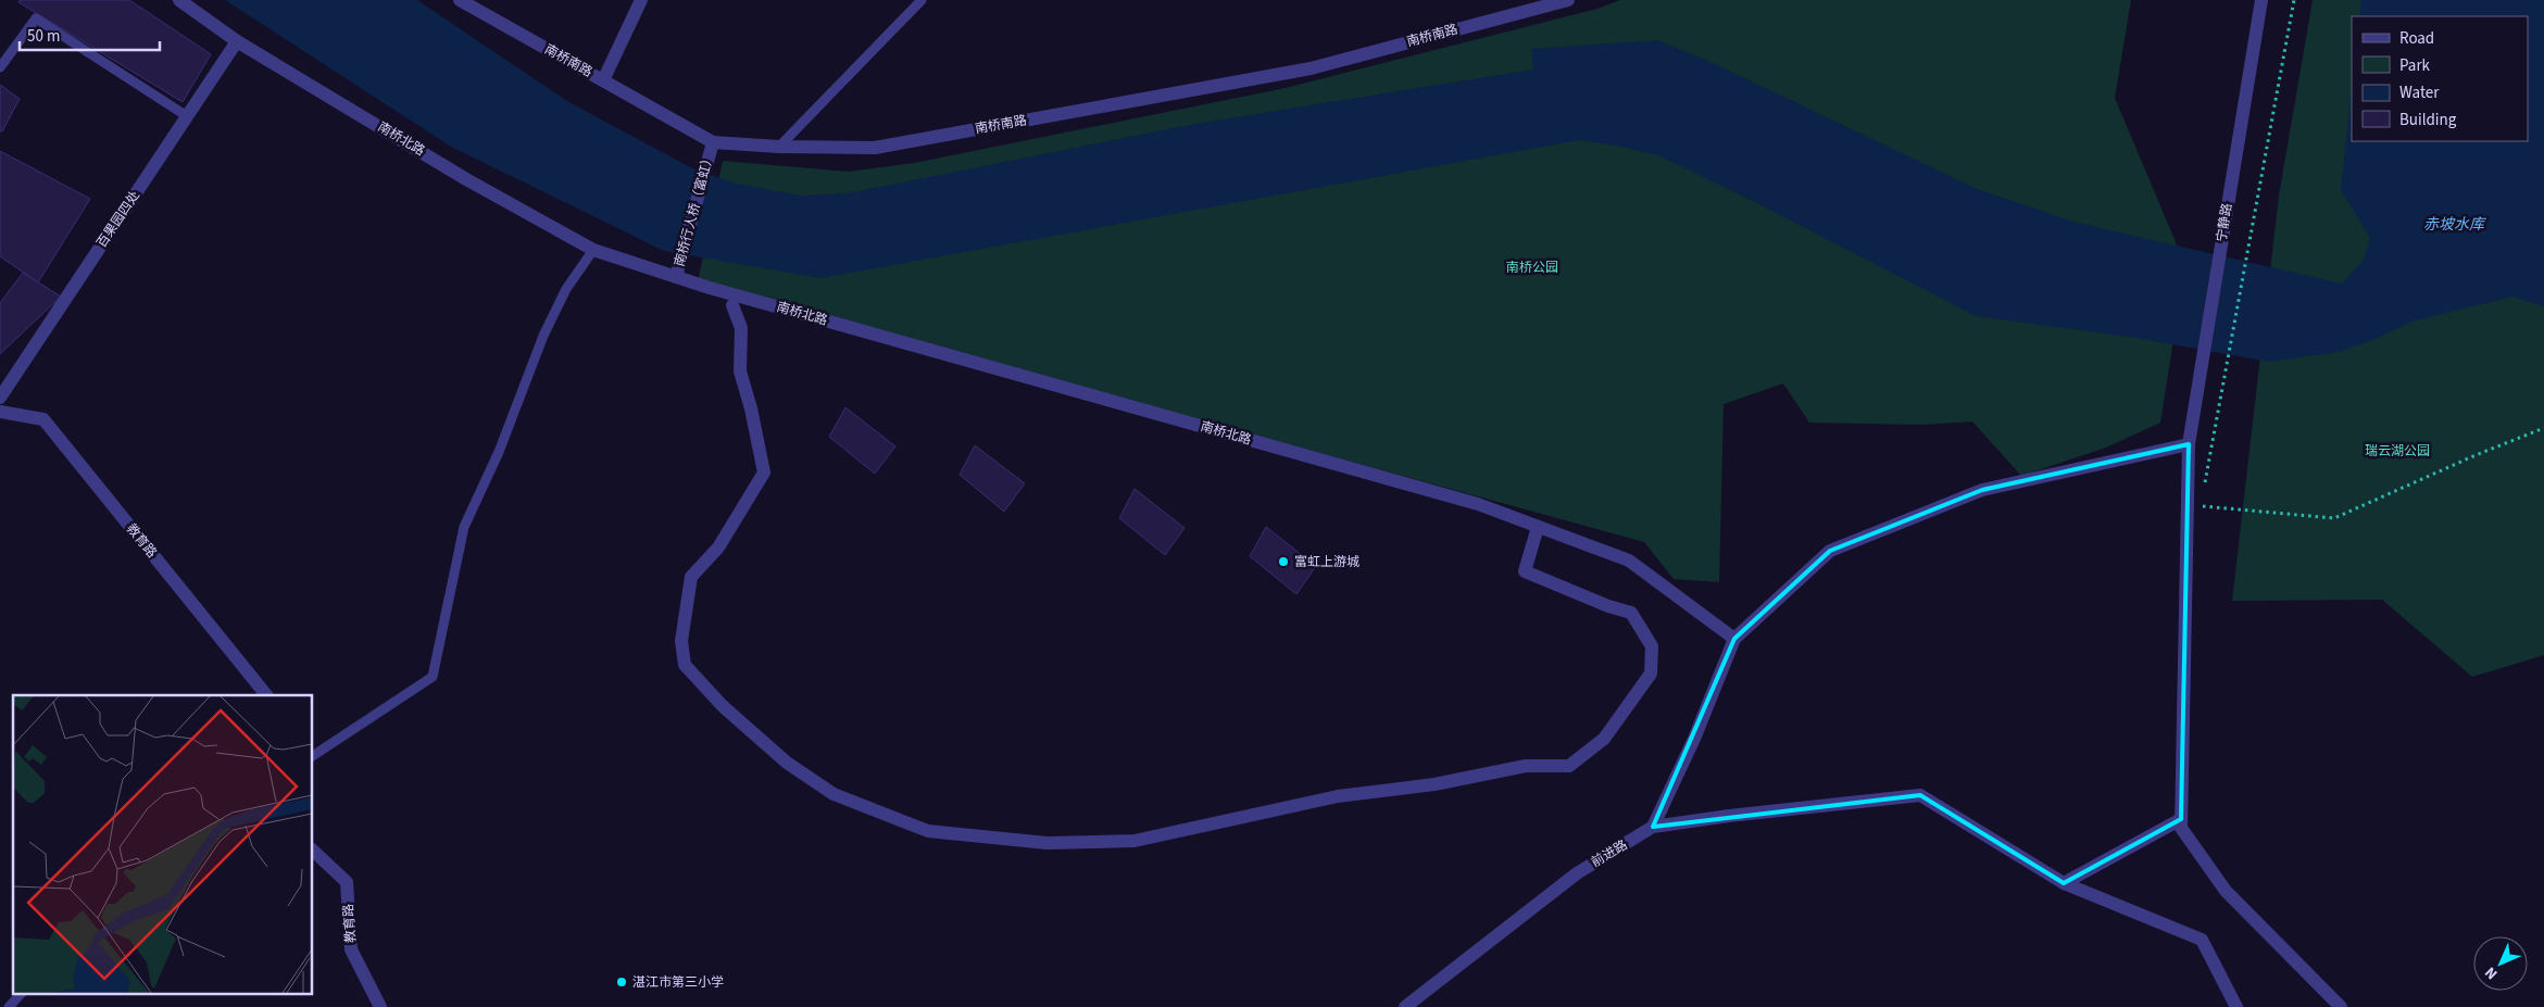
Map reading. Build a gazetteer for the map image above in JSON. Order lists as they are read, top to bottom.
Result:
{
  "streets": {
    "street": [
      "南桥南路",
      "南桥北路",
      "南桥行人桥（富虹）",
      "百果园四处",
      "宁静路",
      "教育路",
      "前进路"
    ]
  },
  "crossings": [
    ["南桥南路", "南桥行人桥（富虹）"],
    ["南桥北路", "南桥行人桥（富虹）"],
    ["南桥北路", "百果园四处"]
  ],
  "water": ["赤坡水库"],
  "parks": ["南桥公园", "瑞云湖公园"],
  "places": ["富虹上游城", "湛江市第三小学"],
  "legend": [
    "Road",
    "Park",
    "Water",
    "Building"
  ],
  "scale_bar": "50 m",
  "north": "bottom left"
}
